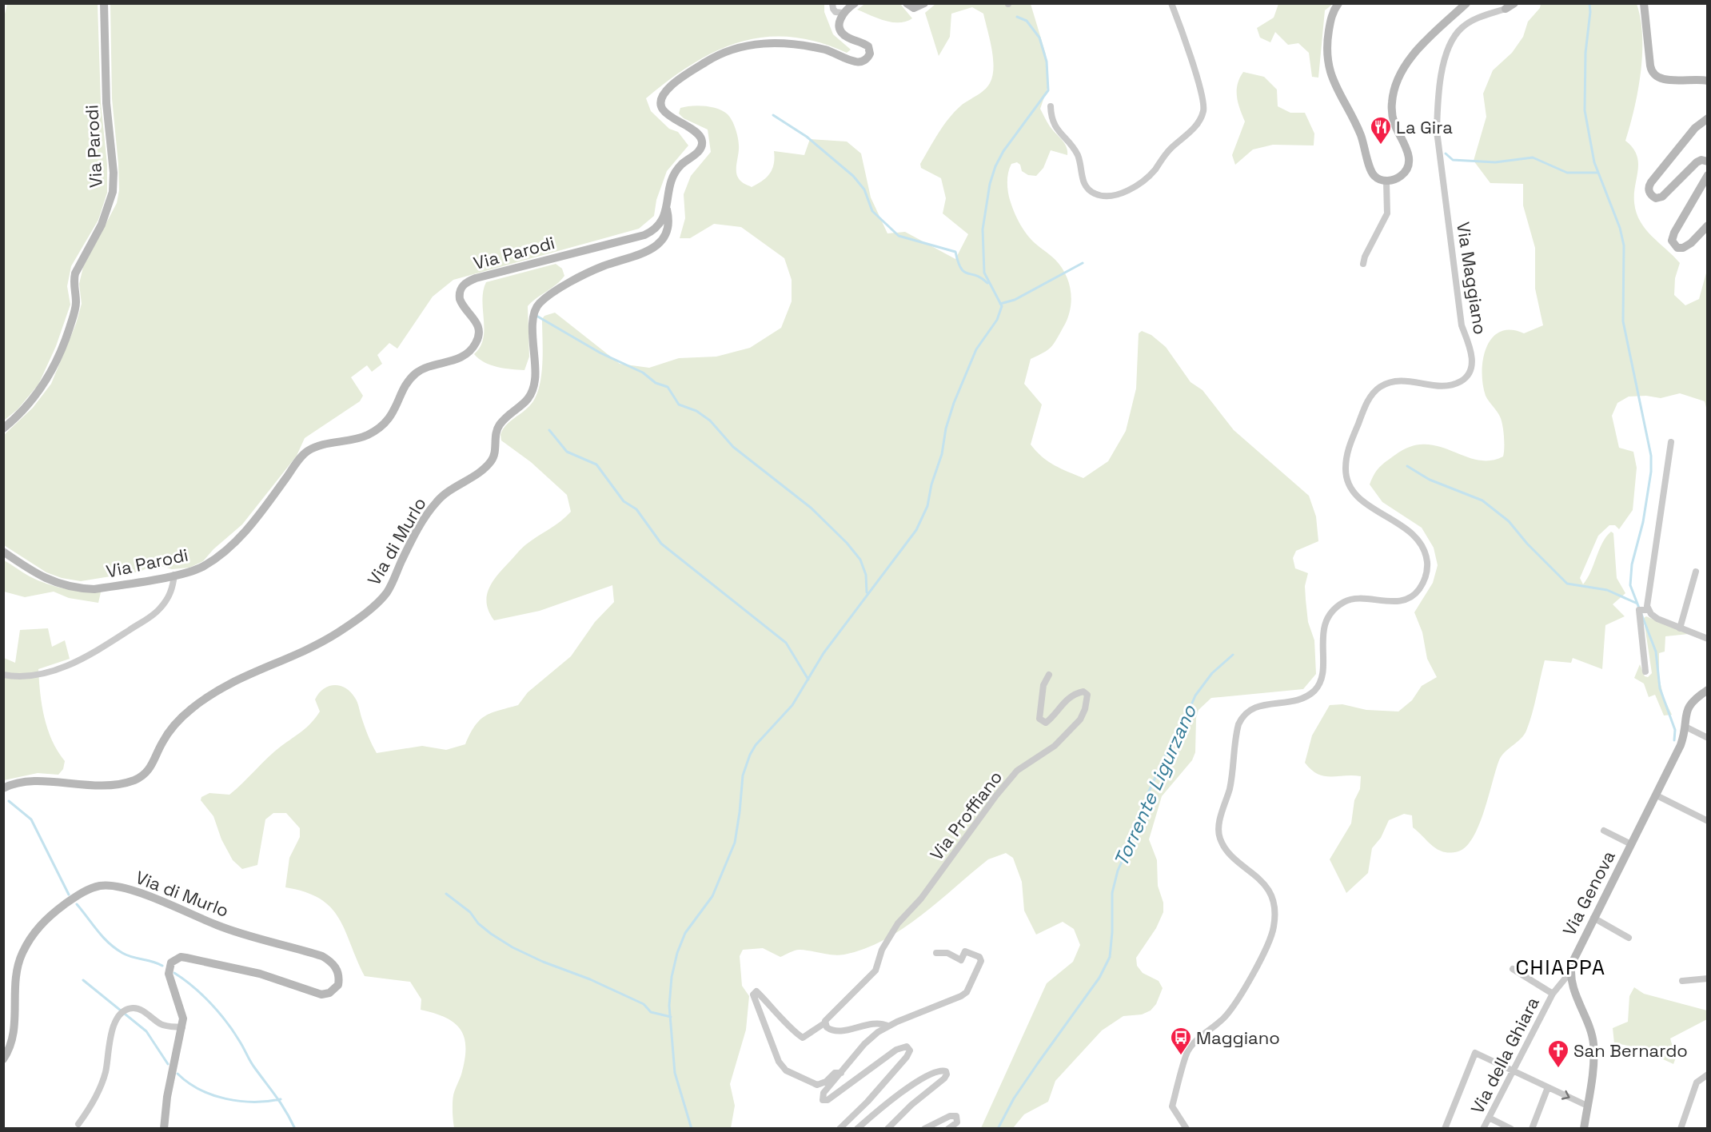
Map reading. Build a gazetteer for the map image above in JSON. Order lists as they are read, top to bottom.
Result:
{
  "streets": {
    "street": [
      "Via Parodi",
      "Via Maggiano",
      "Via di Murlo",
      "Via Proffiano",
      "Via Genova",
      "Via della Ghiara"
    ]
  },
  "crossings": [
    ["Via Parodi", "Via di Murlo"],
    ["Via Genova", "Via della Ghiara"]
  ],
  "districts": ["CHIAPPA"],
  "water": ["Torrente Ligurzano"],
  "places": {
    "restaurant": ["La Gira"],
    "bus stop": ["Maggiano"],
    "church": ["San Bernardo"]
  }
}
